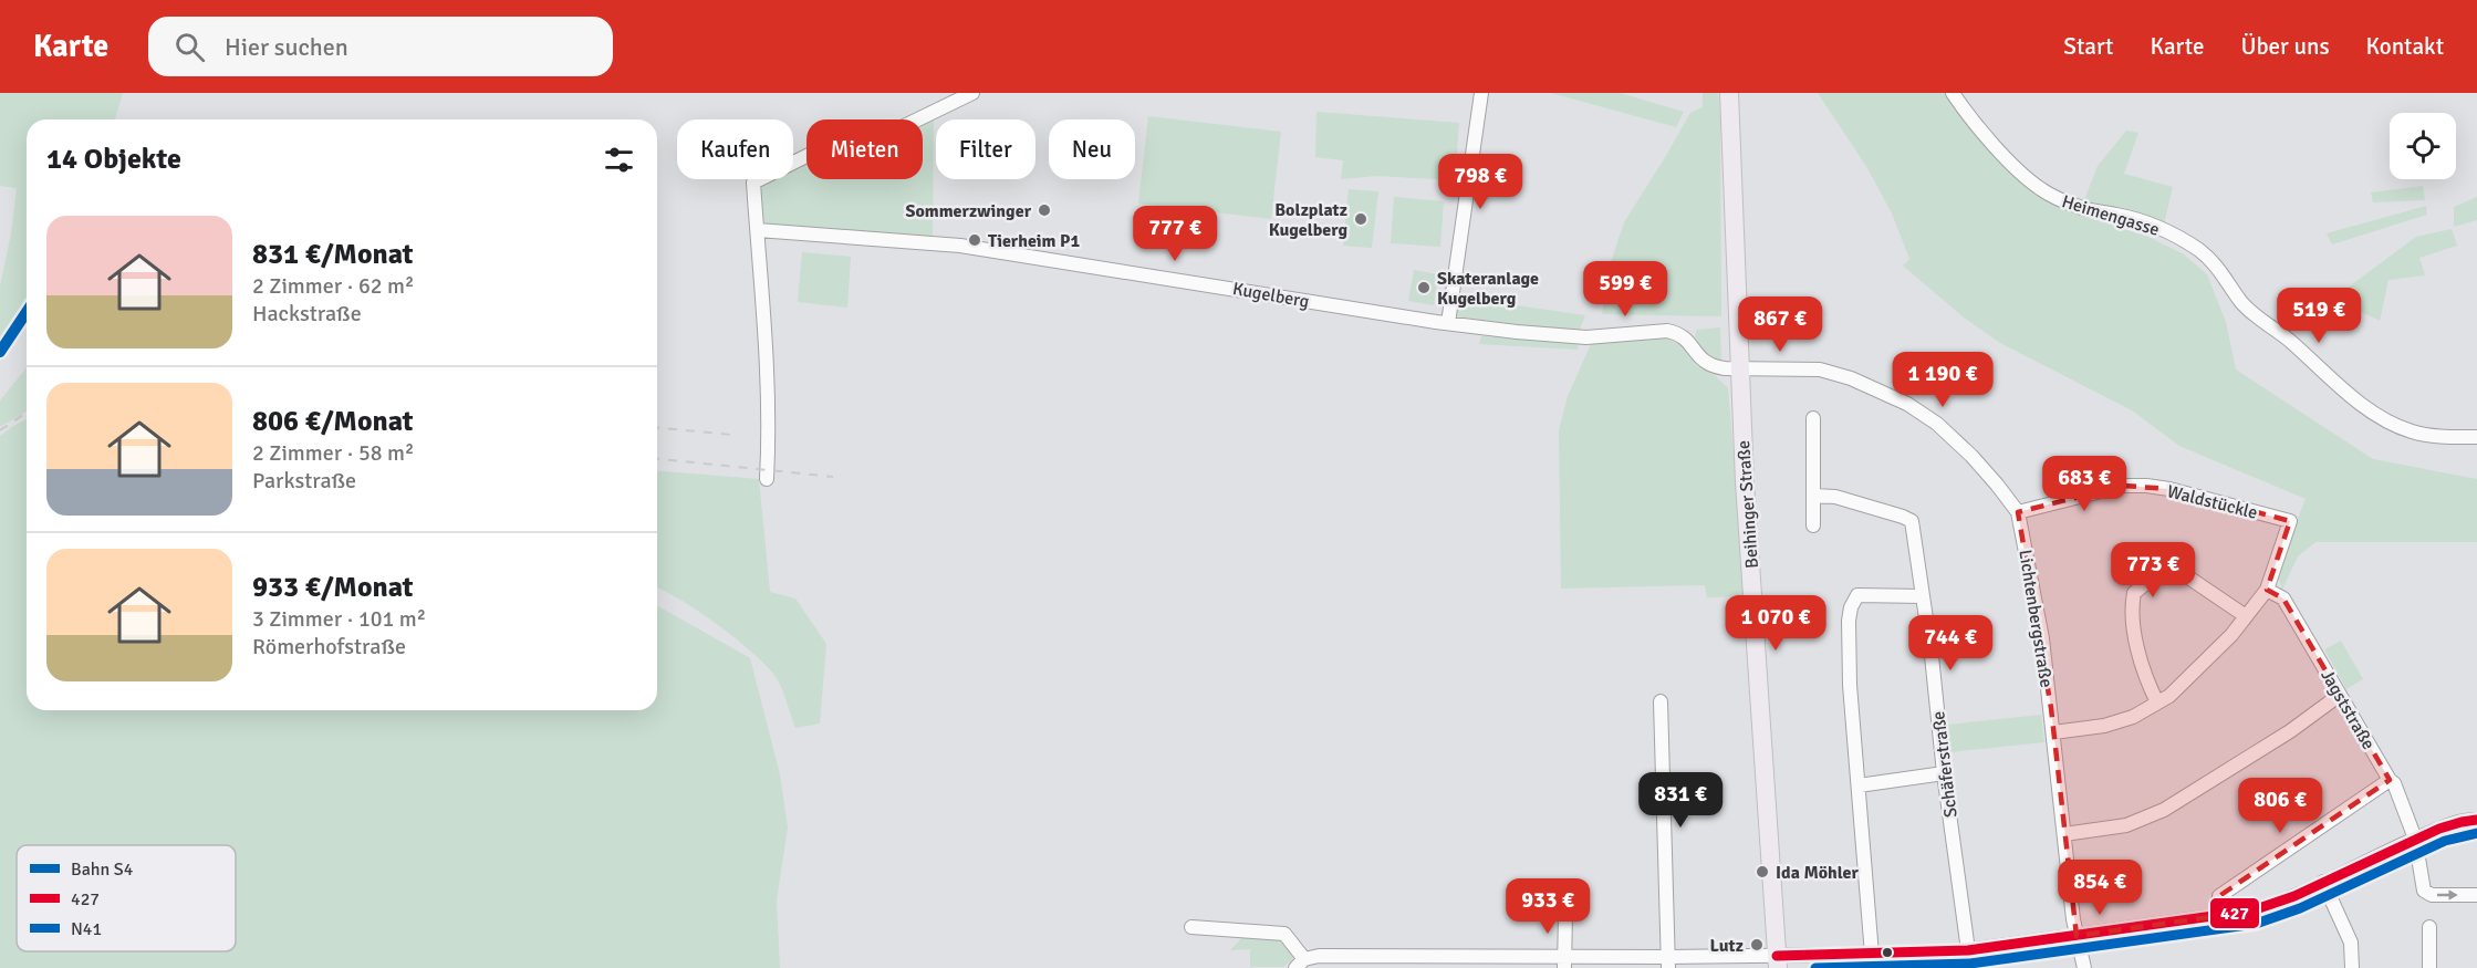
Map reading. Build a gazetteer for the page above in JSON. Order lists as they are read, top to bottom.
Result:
{
  "streets": {
    "main road": ["Beihinger Straße"],
    "street": [
      "Heimengasse",
      "Kugelberg",
      "Waldstückle",
      "Lichtenbergstraße",
      "Jagststraße",
      "Schäferstraße"
    ]
  },
  "crossings": [
    ["Kugelberg", "Lichtenbergstraße"],
    ["Waldstückle", "Lichtenbergstraße"],
    ["Waldstückle", "Jagststraße"],
    ["Beihinger Straße", "Lichtenbergstraße"]
  ],
  "places": [
    "Sommerzwinger",
    "Bolzplatz Kugelberg",
    "Tierheim P1",
    "Skateranlage Kugelberg",
    "Ida Möhler",
    "Lutz"
  ],
  "lines": ["rail line S4", "transit line 427", "transit line N41"],
  "legend": ["Bahn S4", "427", "N41"],
  "page": {
    "header": "Karte",
    "search": "Hier suchen",
    "nav": [
      "Start",
      "Karte",
      "Über uns",
      "Kontakt"
    ],
    "chip": [
      "Kaufen",
      "Mieten",
      "Filter",
      "Neu"
    ],
    "heading": "14 Objekte",
    "price": [
      "798 €",
      "777 €",
      "599 €",
      "519 €",
      "867 €",
      "1 190 €",
      "683 €",
      "773 €",
      "1 070 €",
      "744 €",
      "831 €",
      "806 €",
      "854 €",
      "933 €"
    ],
    "list": [
      {
        "name": "831 €/Monat",
        "note": "2 Zimmer · 62 m² · Hackstraße"
      },
      {
        "name": "806 €/Monat",
        "note": "2 Zimmer · 58 m² · Parkstraße"
      },
      {
        "name": "933 €/Monat",
        "note": "3 Zimmer · 101 m² · Römerhofstraße"
      }
    ]
  }
}
